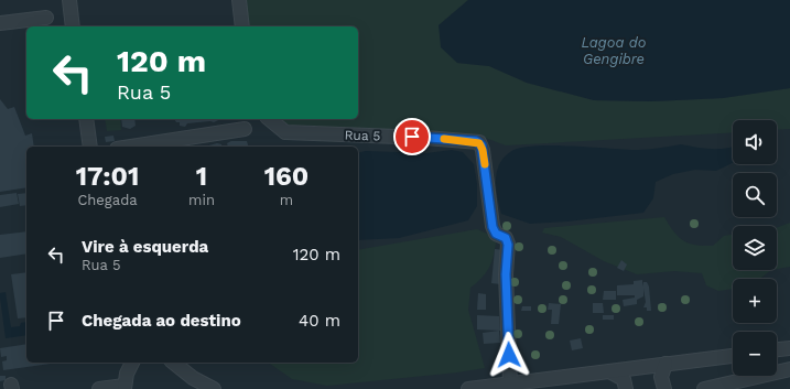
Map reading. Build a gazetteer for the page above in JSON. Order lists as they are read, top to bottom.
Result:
{
  "streets": {
    "street": ["Rua 5"]
  },
  "water": ["Lagoa do Gengibre"],
  "page": {
    "turn": ["120 m", "Rua 5"],
    "map_buttons": ["+", "−"],
    "eta": [
      "17:01",
      "Chegada",
      "1",
      "min",
      "160",
      "m"
    ],
    "list": [
      {
        "name": "Vire à esquerda",
        "note": "Rua 5",
        "value": "120 m"
      },
      {
        "name": "Chegada ao destino",
        "value": "40 m"
      }
    ]
  }
}
